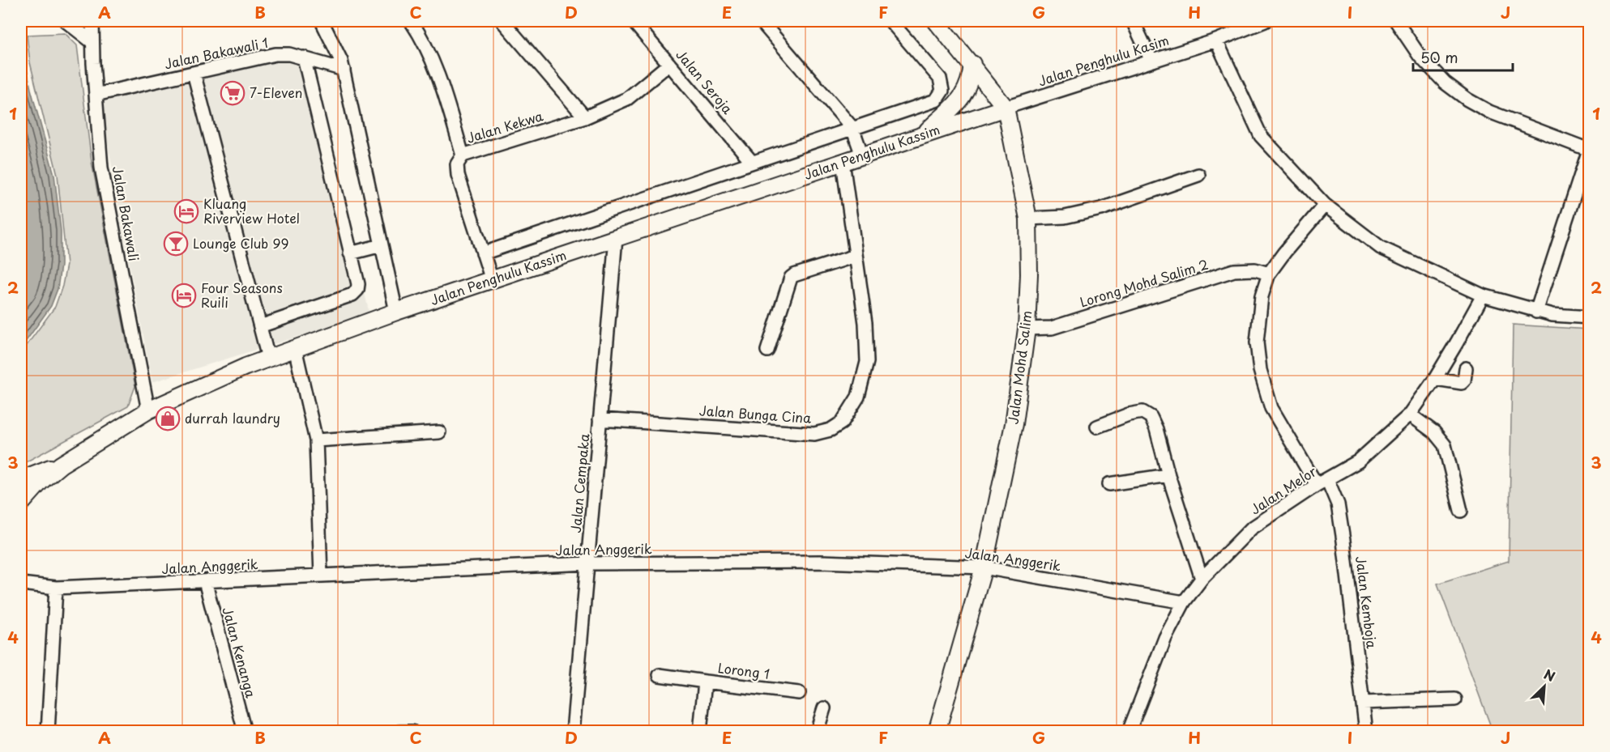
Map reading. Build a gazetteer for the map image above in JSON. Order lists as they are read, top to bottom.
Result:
{
  "streets": {
    "street": [
      "Jalan Bakawali 1",
      "Jalan Penghulu Kasim",
      "Jalan Seroja",
      "Jalan Kekwa",
      "Jalan Penghulu Kassim",
      "Jalan Bakawali",
      "Lorong Mohd Salim 2",
      "Jalan Mohd Salim",
      "Jalan Bunga Cina",
      "Jalan Cempaka",
      "Jalan Melor",
      "Jalan Anggerik",
      "Jalan Kemboja",
      "Jalan Kenanga",
      "Lorong 1"
    ]
  },
  "crossings": [
    ["Jalan Bakawali 1", "Jalan Bakawali"],
    ["Jalan Penghulu Kasim", "Jalan Penghulu Kassim"],
    ["Jalan Penghulu Kasim", "Jalan Mohd Salim"],
    ["Jalan Seroja", "Jalan Kekwa"],
    ["Jalan Seroja", "Jalan Penghulu Kassim"],
    ["Jalan Kekwa", "Jalan Penghulu Kassim"],
    ["Jalan Penghulu Kassim", "Jalan Bakawali"],
    ["Jalan Penghulu Kassim", "Jalan Mohd Salim"],
    ["Jalan Penghulu Kassim", "Jalan Bunga Cina"],
    ["Jalan Penghulu Kassim", "Jalan Cempaka"],
    ["Lorong Mohd Salim 2", "Jalan Mohd Salim"],
    ["Lorong Mohd Salim 2", "Jalan Kemboja"],
    ["Jalan Mohd Salim", "Jalan Anggerik"],
    ["Jalan Bunga Cina", "Jalan Cempaka"],
    ["Jalan Cempaka", "Jalan Anggerik"],
    ["Jalan Melor", "Jalan Anggerik"],
    ["Jalan Melor", "Jalan Kemboja"],
    ["Jalan Anggerik", "Jalan Kenanga"]
  ],
  "places": {
    "supermarket": ["7-Eleven"],
    "hotel": ["Kluang Riverview Hotel", "Four Seasons Ruili"],
    "bar": ["Lounge Club 99"],
    "shop": ["durrah laundry"]
  },
  "scale_bar": "50 m",
  "north": "top right",
  "grid": {
    "columns": [
      "A",
      "B",
      "C",
      "D",
      "E",
      "F",
      "G",
      "H",
      "I",
      "J"
    ],
    "rows": [
      "1",
      "2",
      "3",
      "4"
    ]
  }
}
